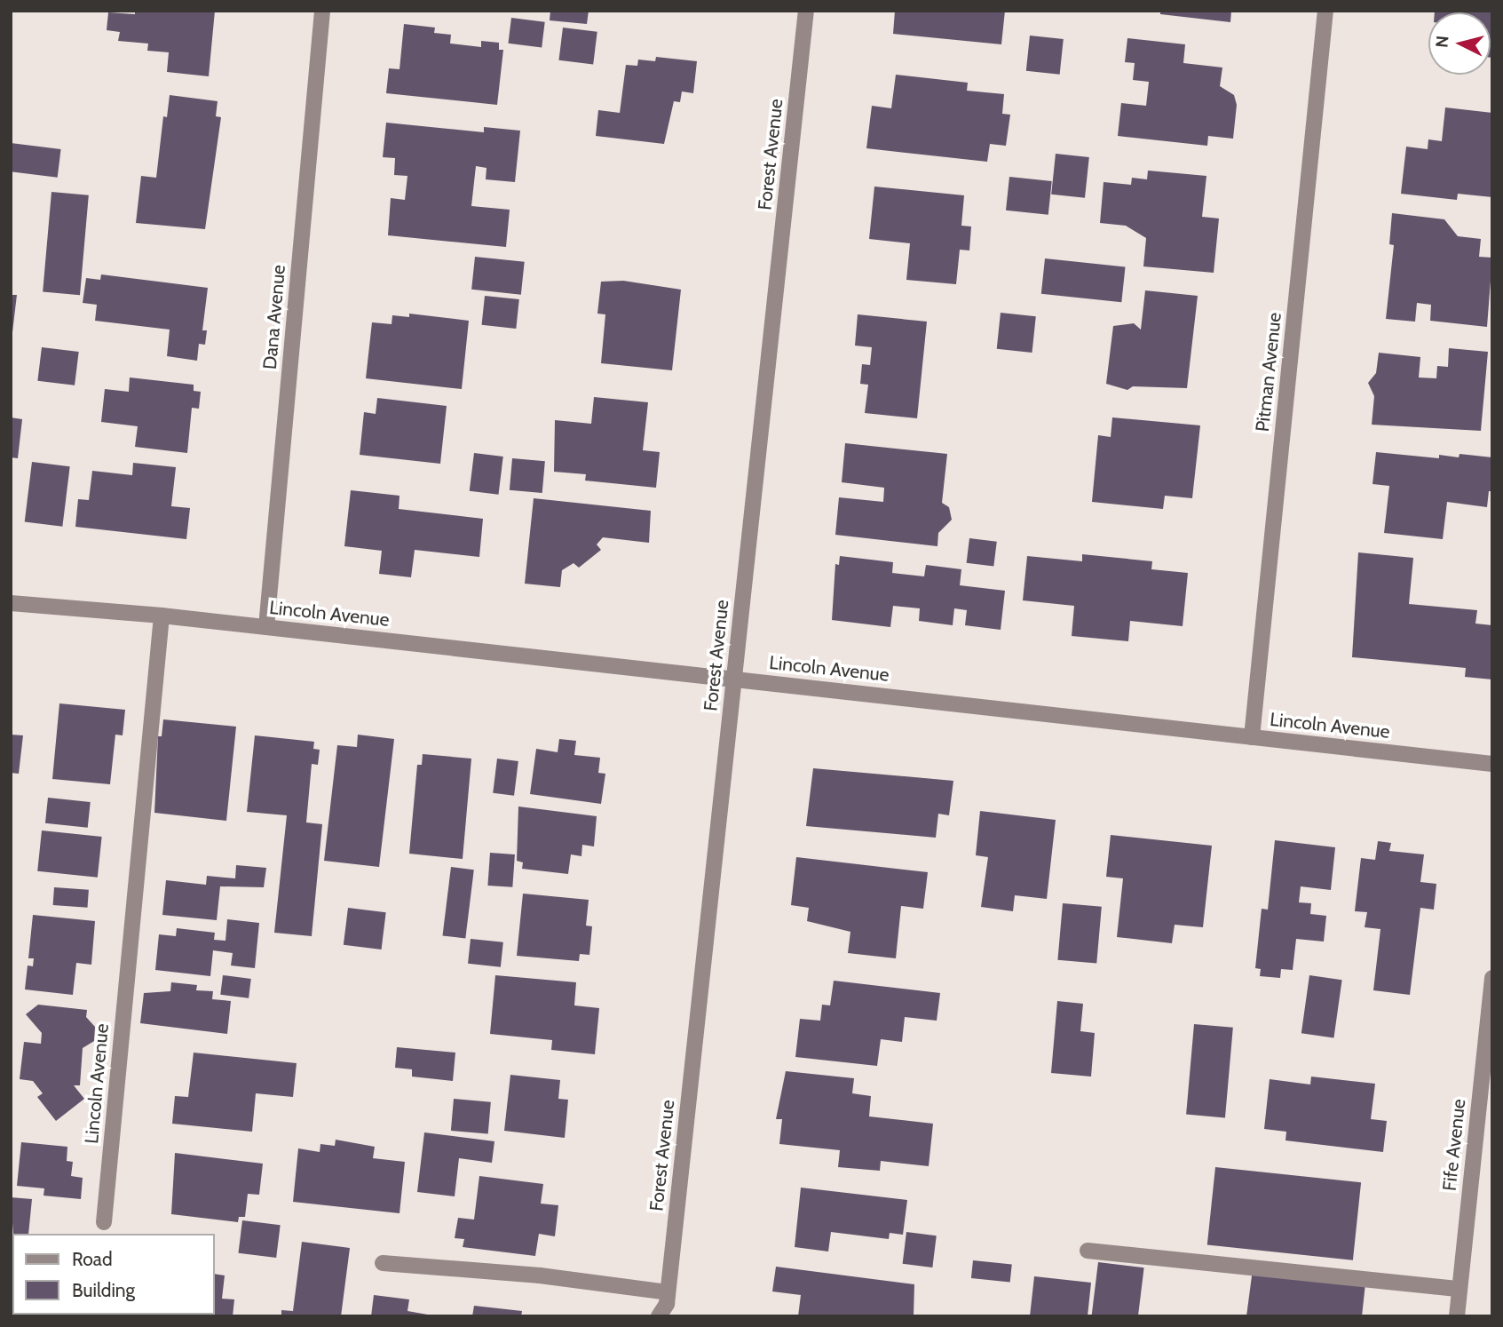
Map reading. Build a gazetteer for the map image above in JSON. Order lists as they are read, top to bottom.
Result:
{
  "streets": {
    "street": [
      "Forest Avenue",
      "Dana Avenue",
      "Pitman Avenue",
      "Lincoln Avenue",
      "Fife Avenue"
    ]
  },
  "crossings": [
    ["Forest Avenue", "Lincoln Avenue"],
    ["Dana Avenue", "Lincoln Avenue"],
    ["Pitman Avenue", "Lincoln Avenue"]
  ],
  "legend": ["Road", "Building"],
  "north": "left"
}
